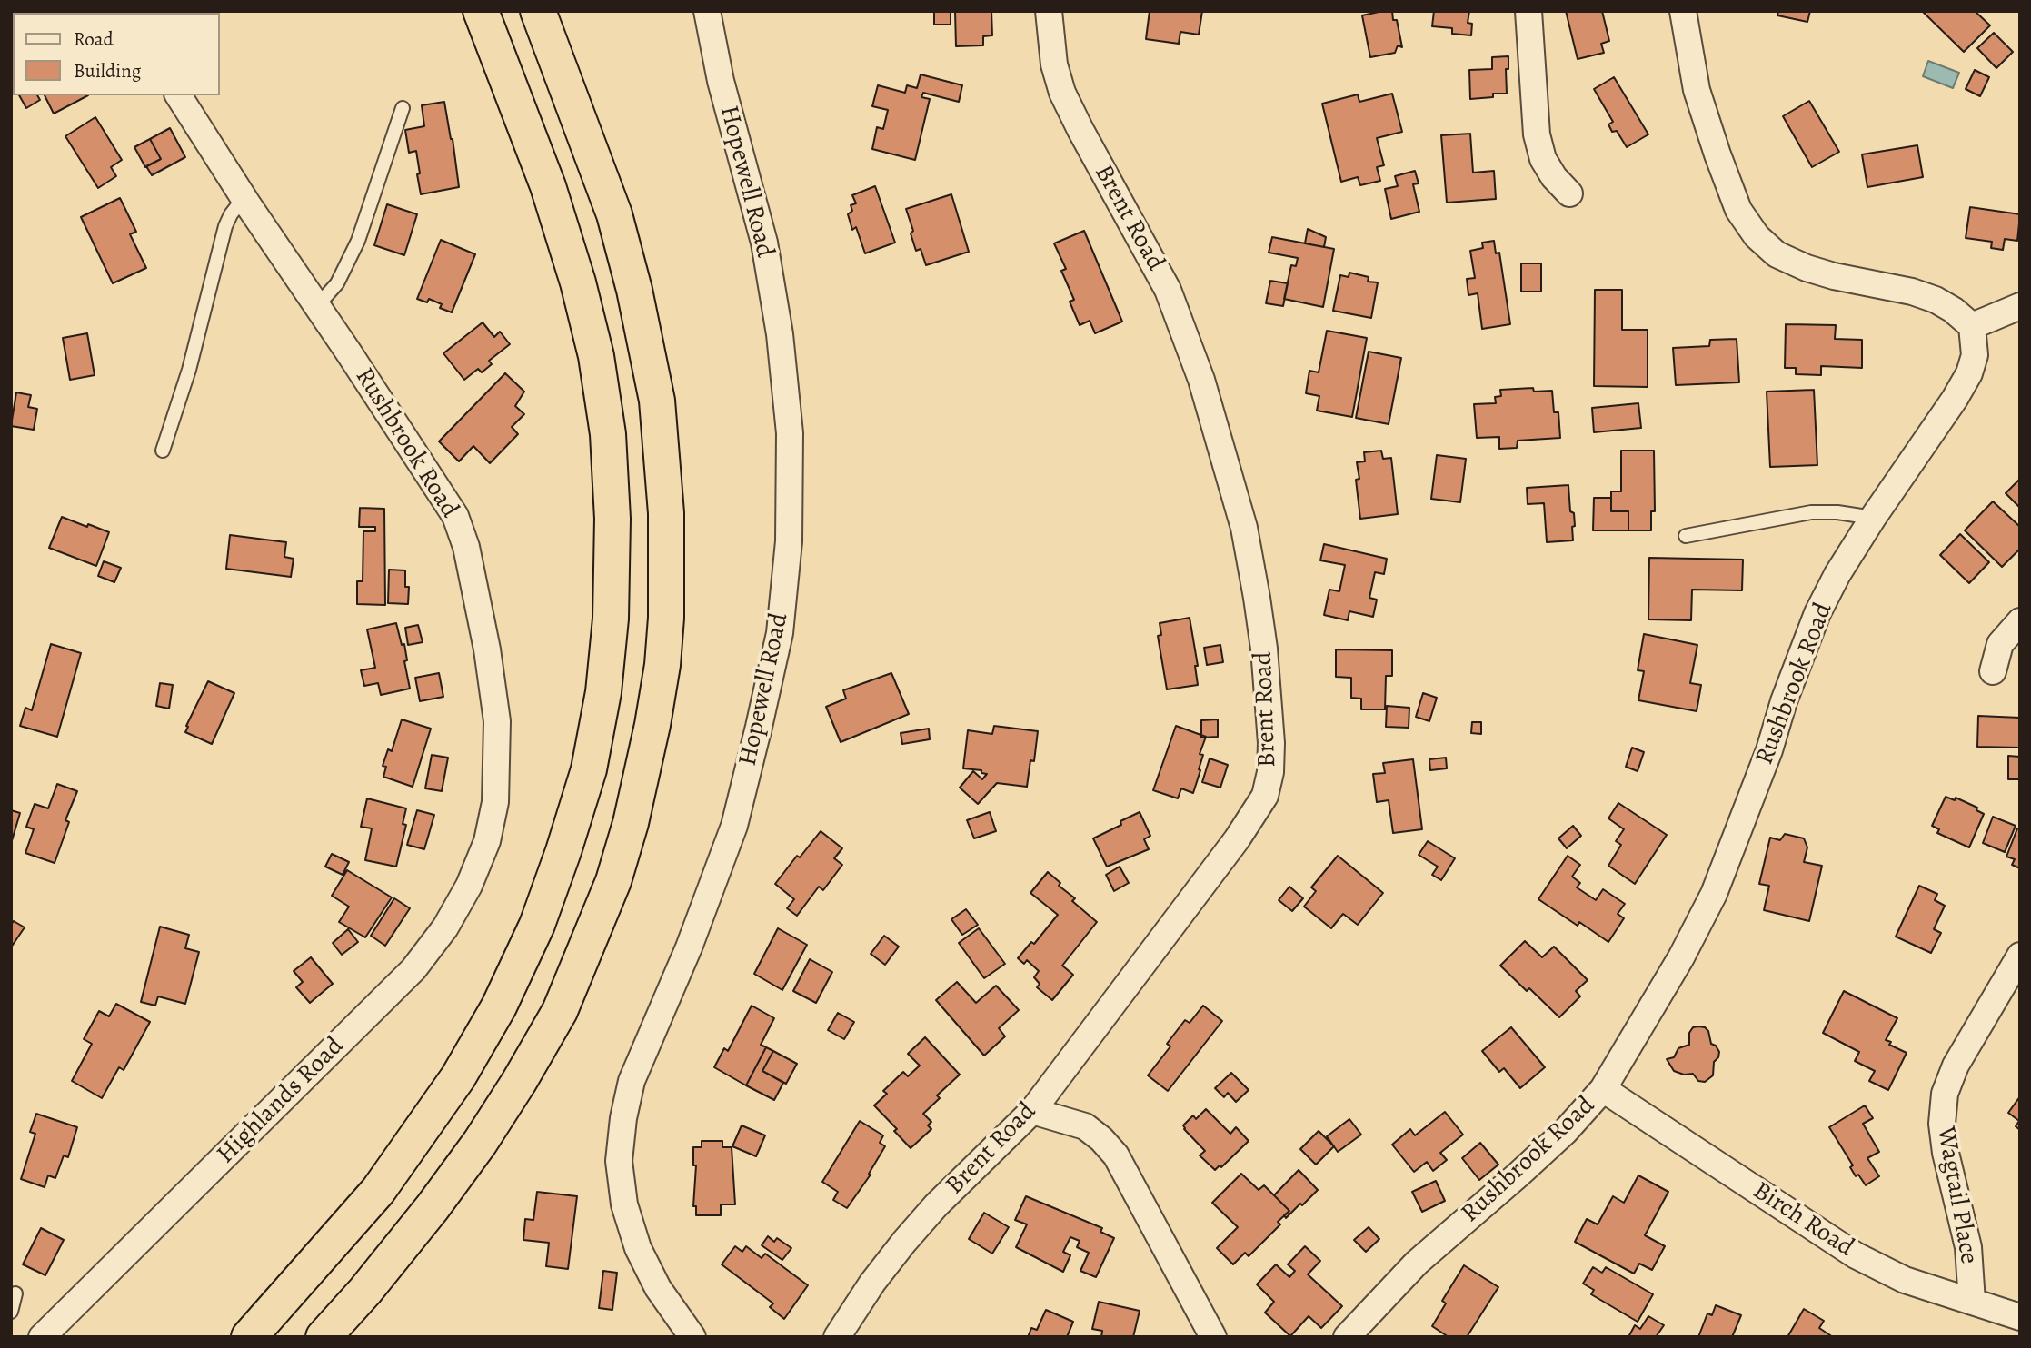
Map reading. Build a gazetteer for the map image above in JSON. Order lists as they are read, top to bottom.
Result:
{
  "streets": {
    "street": [
      "Hopewell Road",
      "Brent Road",
      "Rushbrook Road",
      "Highlands Road",
      "Wagtail Place",
      "Birch Road"
    ]
  },
  "crossings": [
    ["Rushbrook Road", "Highlands Road"],
    ["Rushbrook Road", "Birch Road"],
    ["Wagtail Place", "Birch Road"]
  ],
  "legend": ["Road", "Building"]
}
